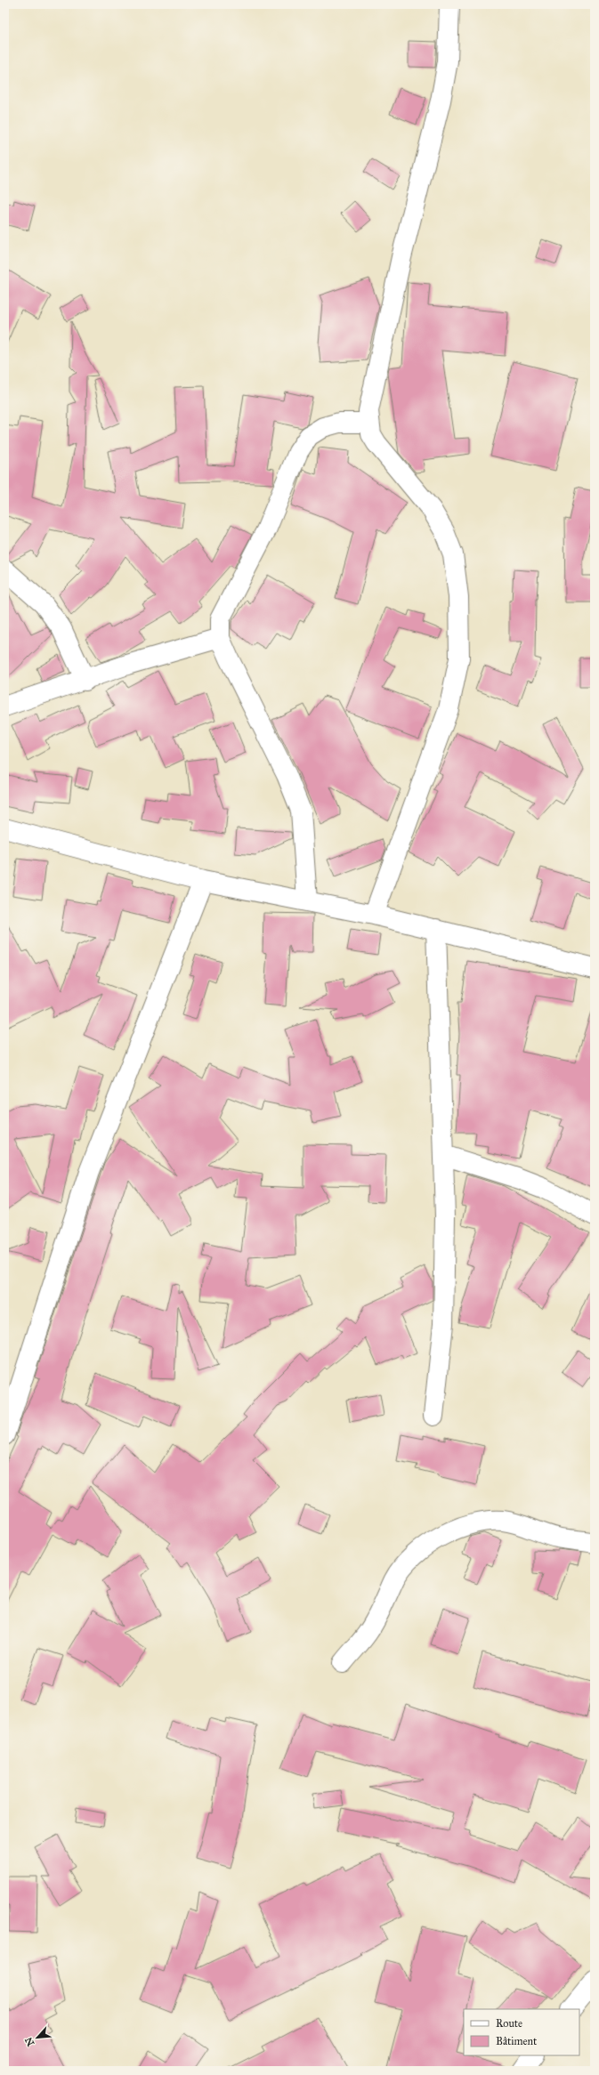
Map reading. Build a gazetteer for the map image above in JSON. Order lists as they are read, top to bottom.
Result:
{
  "legend": ["Route", "Bâtiment"],
  "north": "bottom left"
}
